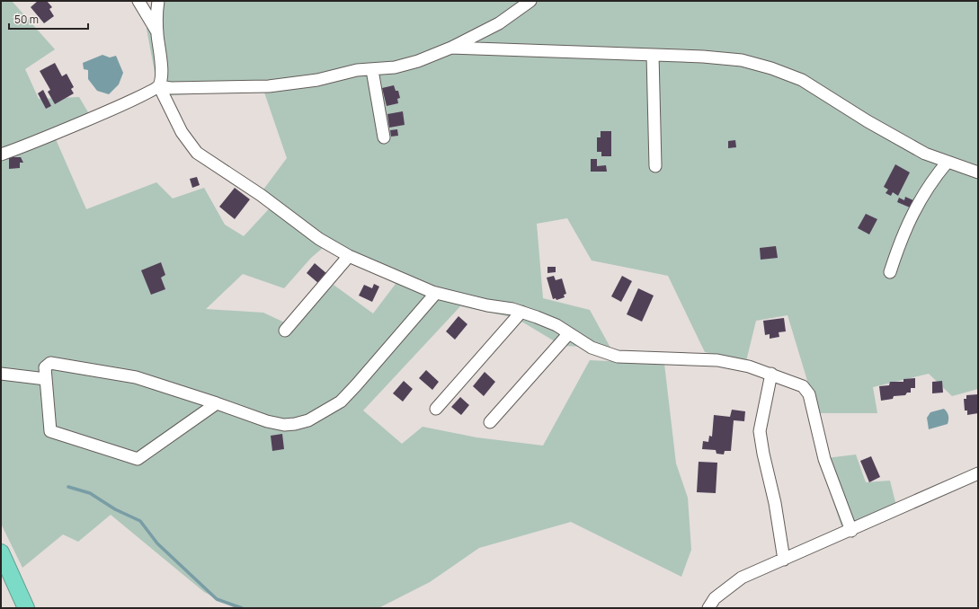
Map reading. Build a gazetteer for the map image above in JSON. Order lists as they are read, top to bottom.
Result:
{
  "scale_bar": "50 m"
}
